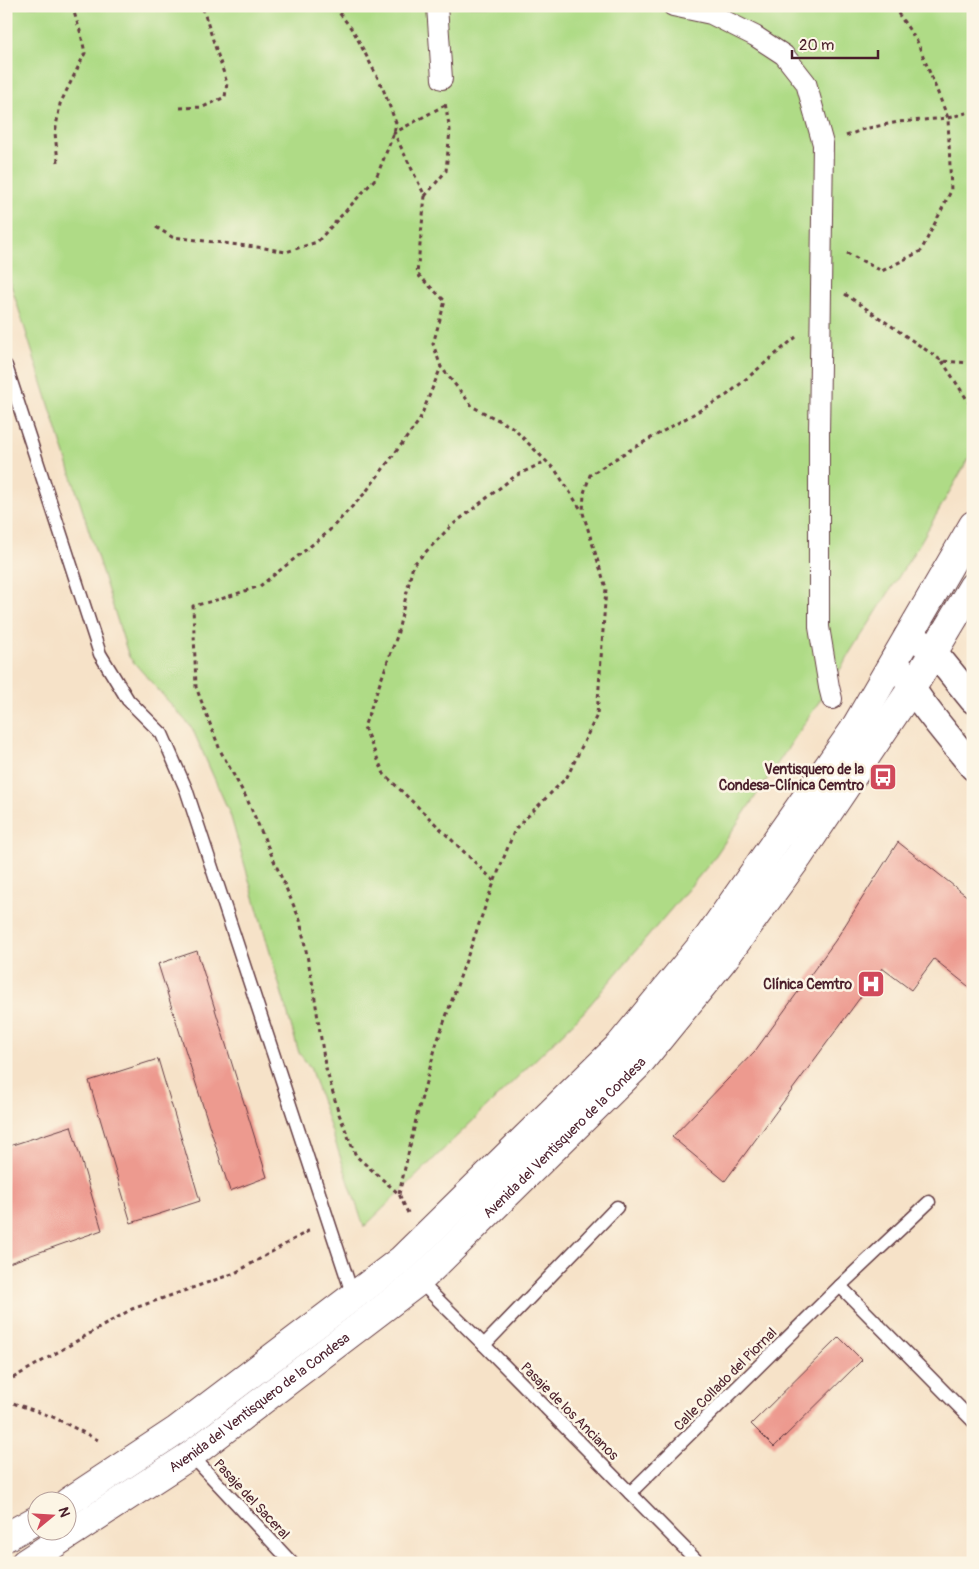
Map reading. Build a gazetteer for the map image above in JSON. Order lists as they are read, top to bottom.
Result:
{
  "streets": {
    "main road": ["Avenida del Ventisquero de la Condesa"],
    "lane": ["Calle Collado del Piornal", "Pasaje de los Ancianos", "Pasaje del Saceral"]
  },
  "crossings": [
    ["Avenida del Ventisquero de la Condesa", "Pasaje de los Ancianos"],
    ["Avenida del Ventisquero de la Condesa", "Pasaje del Saceral"],
    ["Calle Collado del Piornal", "Pasaje de los Ancianos"]
  ],
  "places": {
    "bus stop": ["Ventisquero de la Condesa-Clínica Cemtro"],
    "hospital": ["Clínica Cemtro"]
  },
  "scale_bar": "20 m",
  "north": "right"
}
